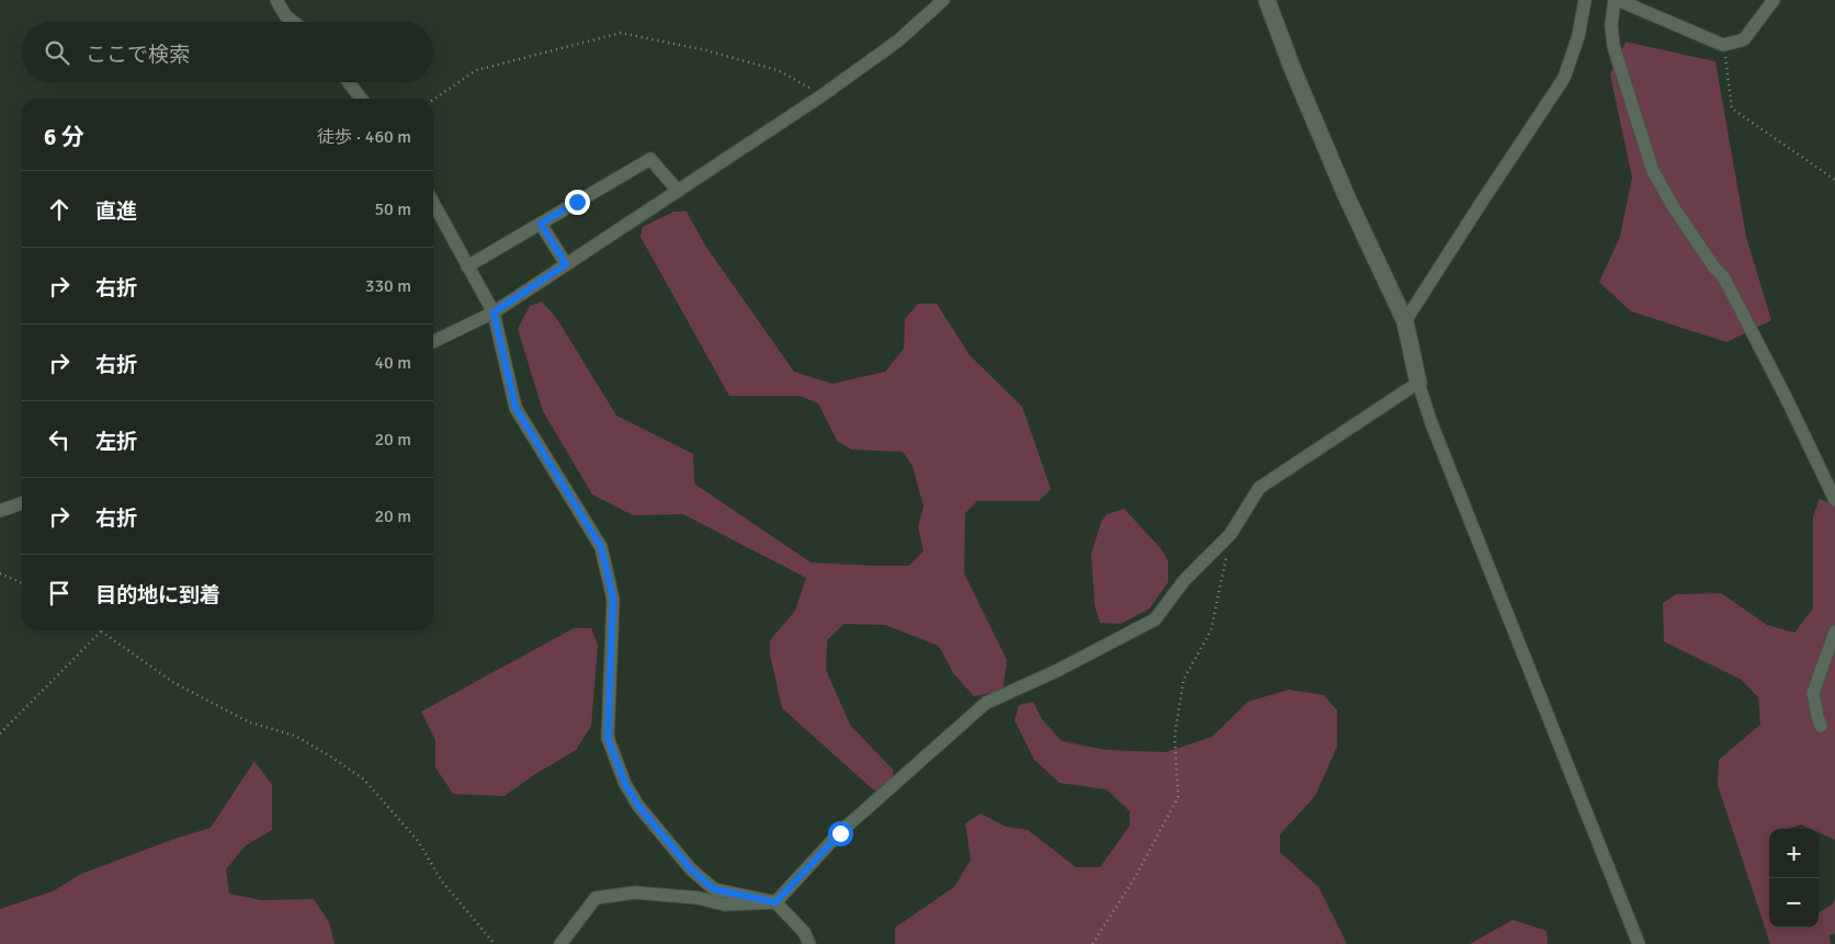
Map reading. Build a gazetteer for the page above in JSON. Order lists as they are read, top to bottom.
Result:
{
  "page": {
    "search": "ここで検索",
    "heading": ["6 分", "徒歩 · 460 m"],
    "list": [
      ["直進", "50 m"],
      ["右折", "330 m"],
      ["右折", "40 m"],
      ["左折", "20 m"],
      ["右折", "20 m"],
      "目的地に到着"
    ],
    "map_buttons": ["+", "−"]
  }
}
